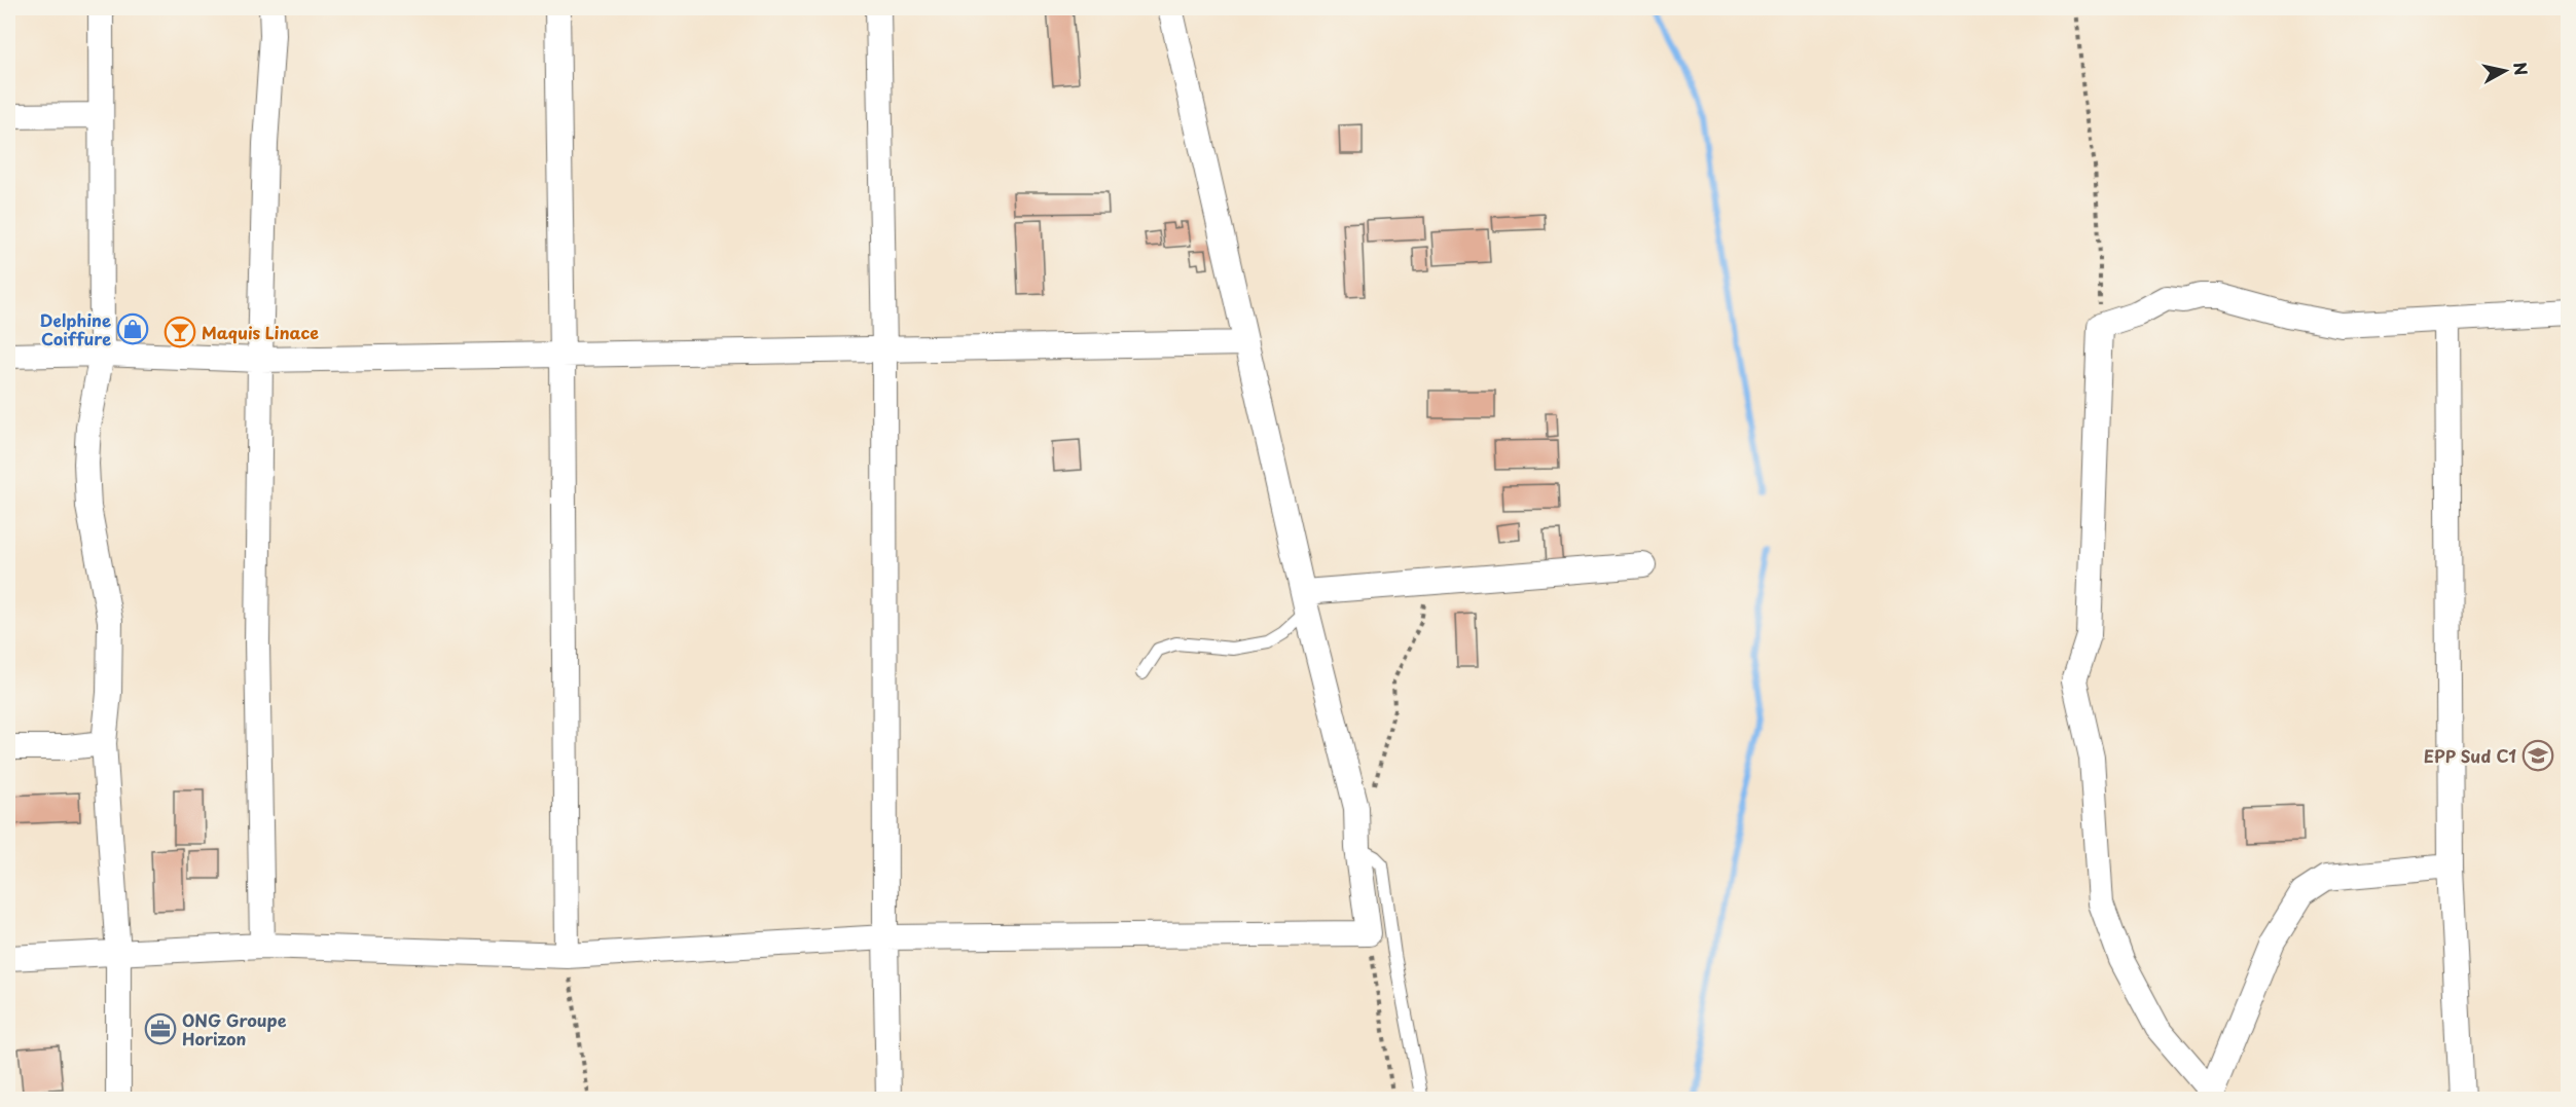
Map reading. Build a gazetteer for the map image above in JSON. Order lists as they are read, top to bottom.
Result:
{
  "places": {
    "shop": ["Delphine Coiffure"],
    "bar": ["Maquis Linace"],
    "school or university": ["EPP Sud C1"],
    "office": ["ONG Groupe Horizon"]
  },
  "north": "right"
}
